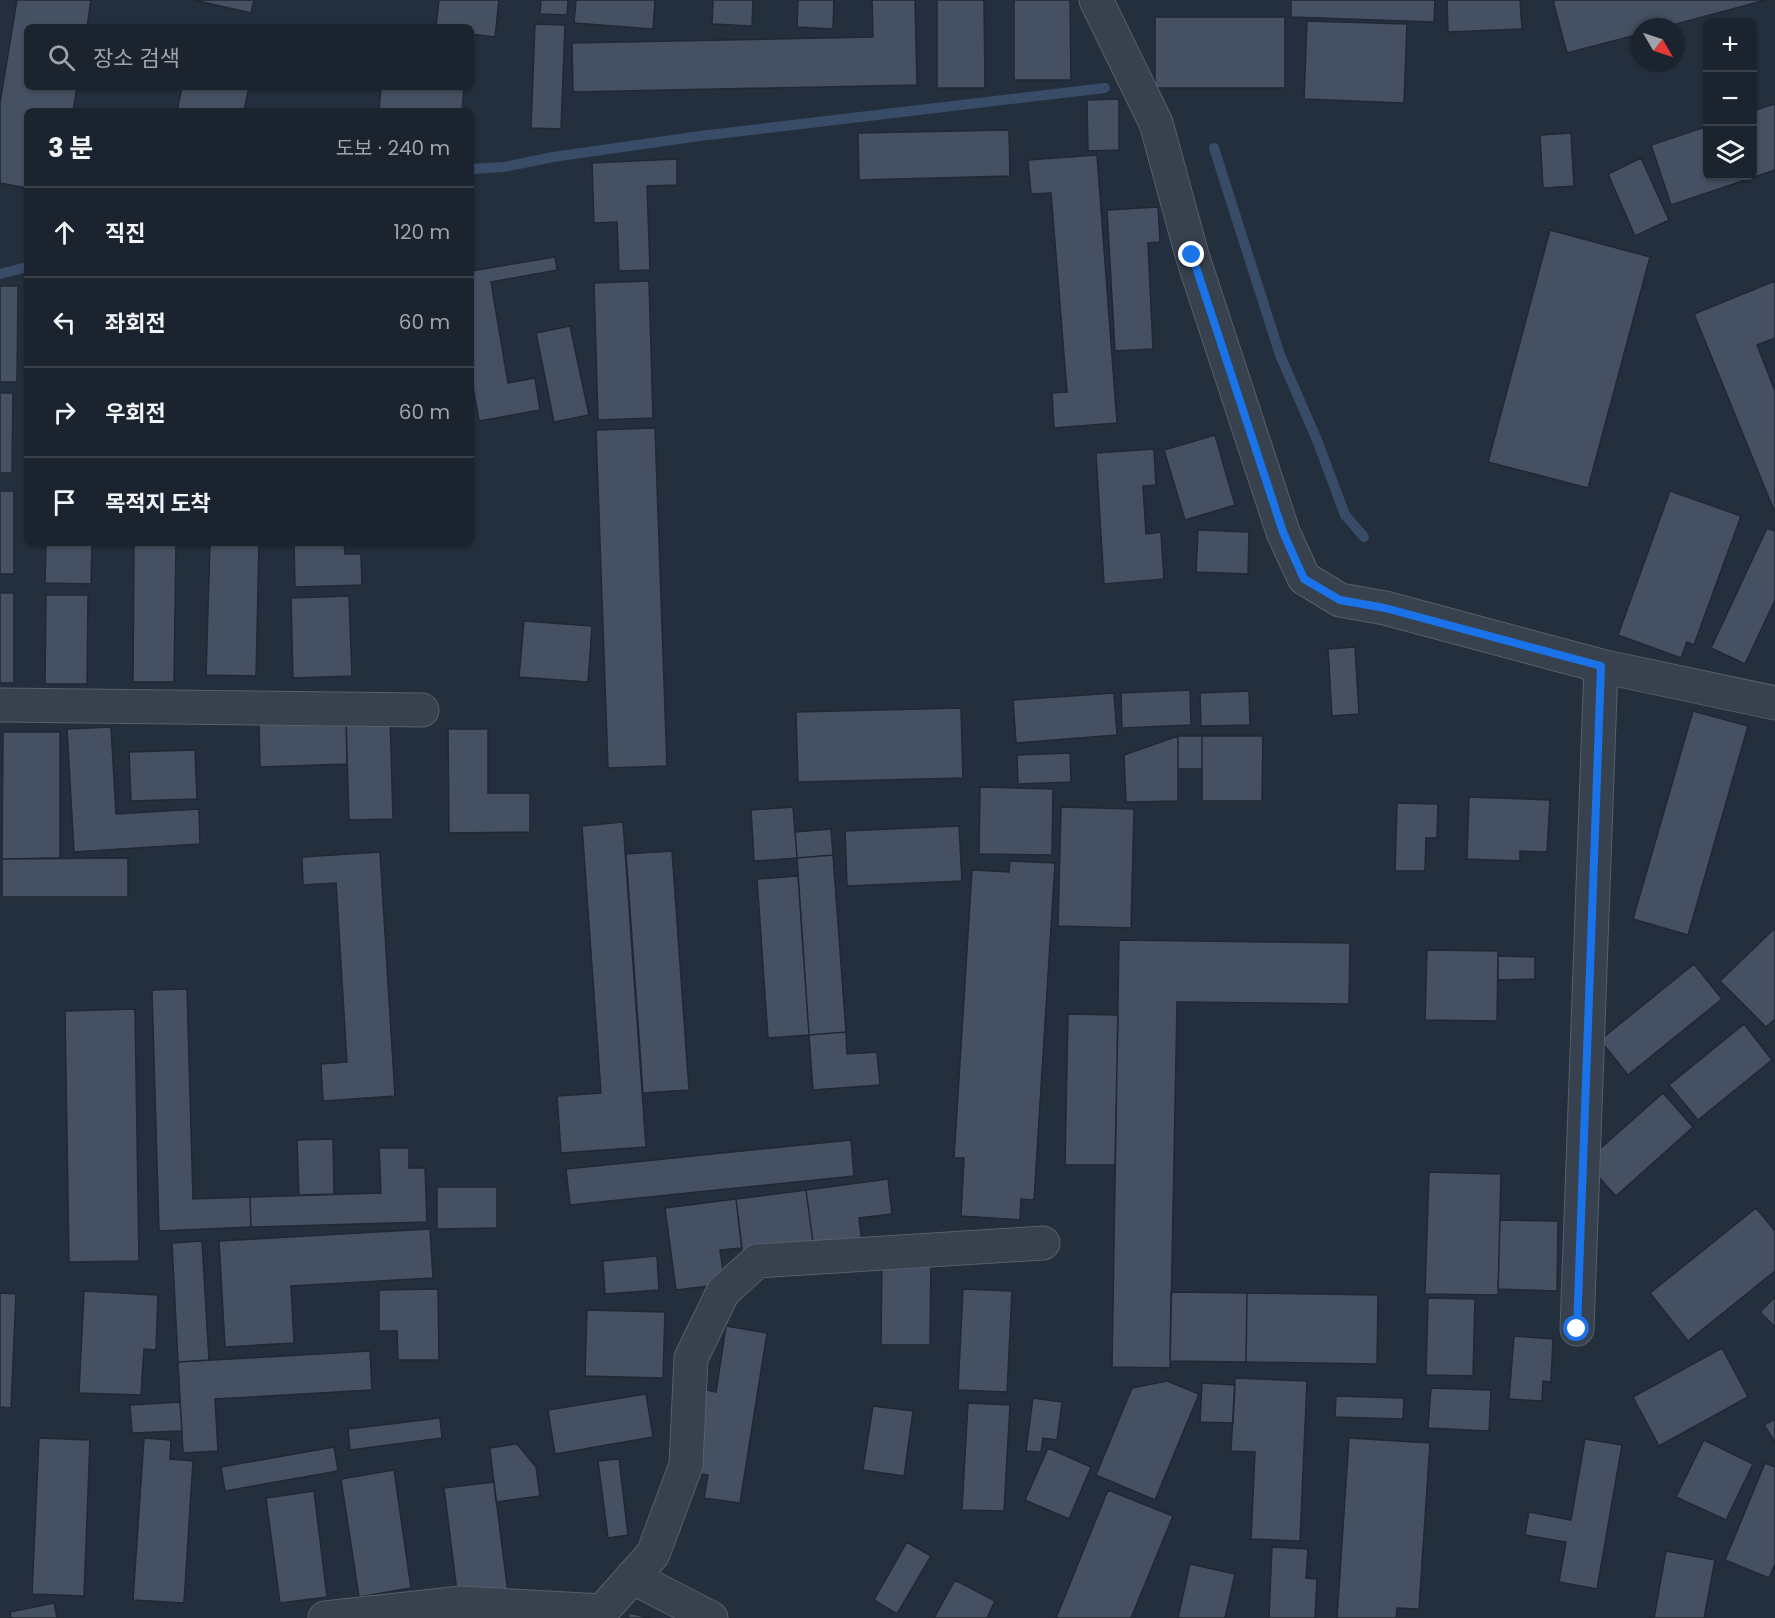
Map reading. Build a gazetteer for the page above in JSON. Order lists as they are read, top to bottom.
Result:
{
  "north": "bottom right",
  "page": {
    "map_buttons": ["+", "−"],
    "search": "장소 검색",
    "heading": ["3 분", "도보 · 240 m"],
    "list": [
      ["직진", "120 m"],
      ["좌회전", "60 m"],
      ["우회전", "60 m"],
      "목적지 도착"
    ]
  }
}
